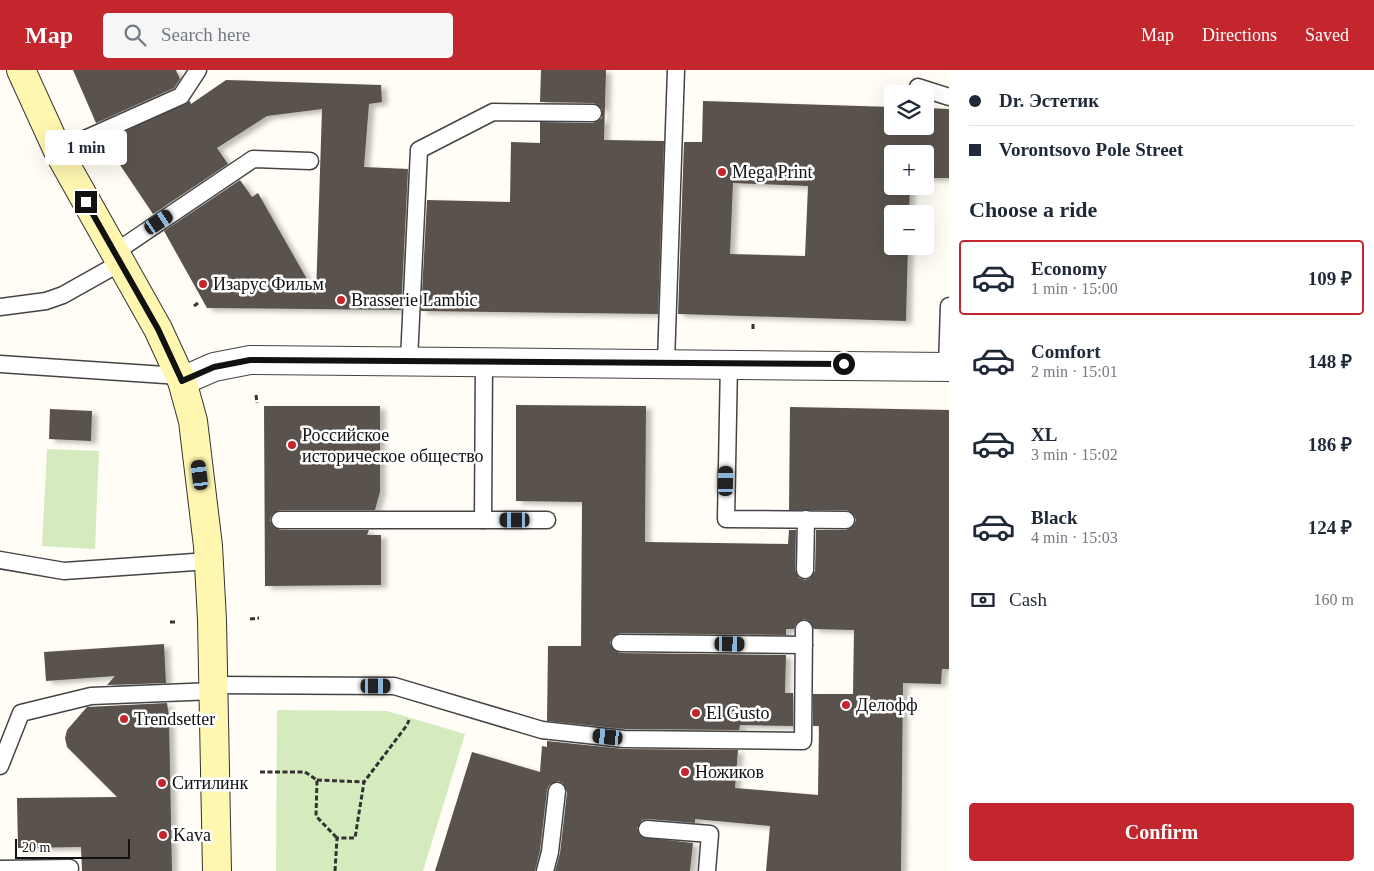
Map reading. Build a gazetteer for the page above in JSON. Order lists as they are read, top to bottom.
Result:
{
  "places": [
    "Mega Print",
    "Изарус Фильм",
    "Brasserie Lambic",
    "Российское историческое общество",
    "Делофф",
    "El Gusto",
    "Trendsetter",
    "Ножиков",
    "Ситилинк",
    "Kava"
  ],
  "scale_bar": "20 m",
  "page": {
    "header": "Map",
    "search": "Search here",
    "nav": ["Map", "Directions", "Saved"],
    "banner": ["Dr. Эстетик", "Vorontsovo Pole Street"],
    "map_buttons": ["+", "−"],
    "bubble": "1 min",
    "heading": "Choose a ride",
    "list": [
      {
        "name": "Economy",
        "note": "1 min · 15:00",
        "value": "109 ₽"
      },
      {
        "name": "Comfort",
        "note": "2 min · 15:01",
        "value": "148 ₽"
      },
      {
        "name": "XL",
        "note": "3 min · 15:02",
        "value": "186 ₽"
      },
      {
        "name": "Black",
        "note": "4 min · 15:03",
        "value": "124 ₽"
      }
    ],
    "pay": ["Cash", "160 m"],
    "buttons": "Confirm",
    "scale": "20 m"
  }
}
